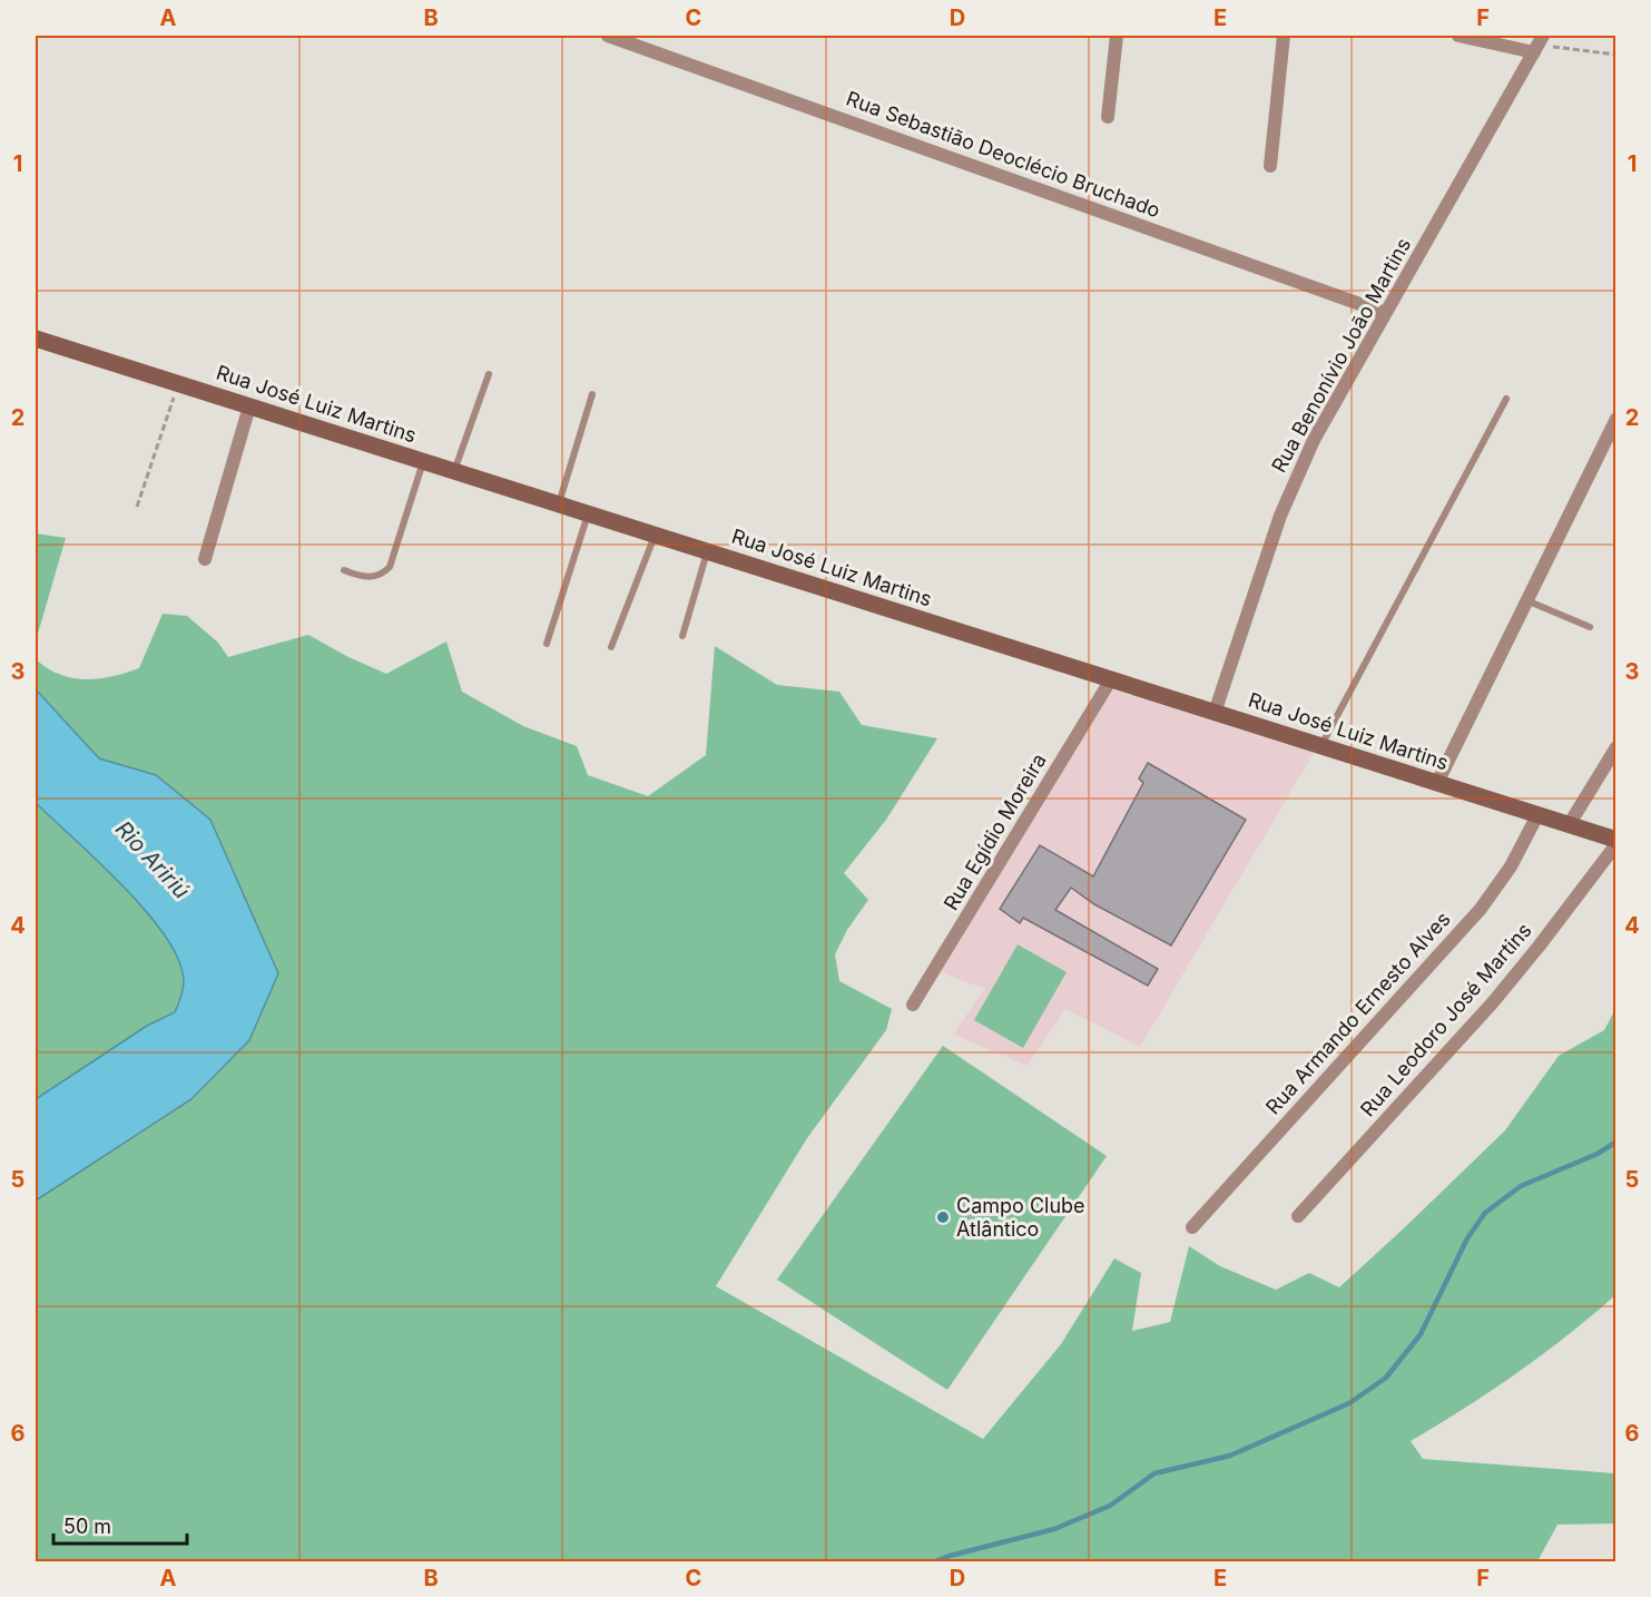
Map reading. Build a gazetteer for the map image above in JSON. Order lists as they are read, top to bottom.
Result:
{
  "streets": {
    "main road": ["Rua José Luiz Martins"],
    "street": [
      "Rua Sebastião Deoclécio Bruchado",
      "Rua Benonívio João Martins",
      "Rua Egídio Moreira",
      "Rua Armando Ernesto Alves",
      "Rua Leodoro José Martins"
    ]
  },
  "crossings": [
    ["Rua Sebastião Deoclécio Bruchado", "Rua Benonívio João Martins"],
    ["Rua Benonívio João Martins", "Rua José Luiz Martins"],
    ["Rua José Luiz Martins", "Rua Egídio Moreira"],
    ["Rua José Luiz Martins", "Rua Armando Ernesto Alves"],
    ["Rua José Luiz Martins", "Rua Leodoro José Martins"]
  ],
  "water": ["Rio Aririú"],
  "places": ["Campo Clube Atlântico"],
  "scale_bar": "50 m",
  "grid": {
    "columns": [
      "A",
      "B",
      "C",
      "D",
      "E",
      "F"
    ],
    "rows": [
      "1",
      "2",
      "3",
      "4",
      "5",
      "6"
    ]
  }
}
